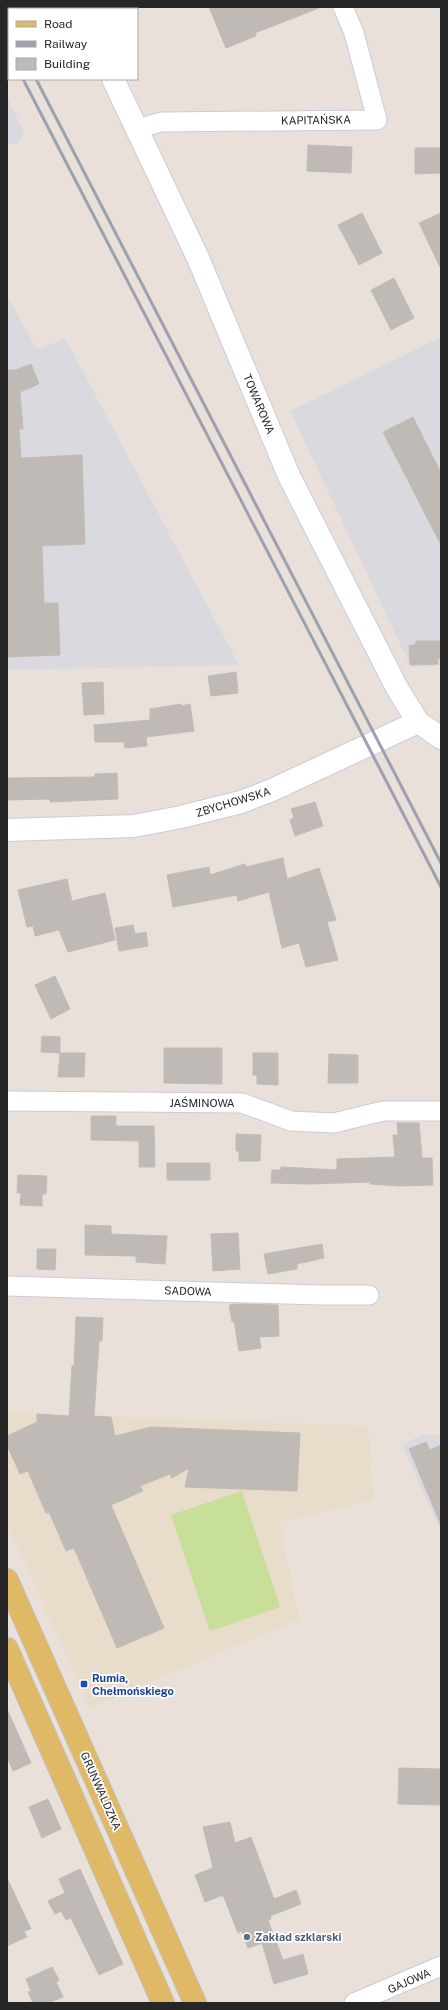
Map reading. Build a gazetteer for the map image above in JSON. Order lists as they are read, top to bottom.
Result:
{
  "streets": {
    "main road": ["GRUNWALDZKA"],
    "street": [
      "KAPITAŃSKA",
      "TOWAROWA",
      "ZBYCHOWSKA",
      "JAŚMINOWA",
      "SADOWA",
      "GAJOWA"
    ]
  },
  "crossings": [
    ["KAPITAŃSKA", "TOWAROWA"],
    ["TOWAROWA", "ZBYCHOWSKA"]
  ],
  "places": {
    "transit": ["Rumia, Chełmońskiego"],
    "other": ["Zakład szklarski"]
  },
  "legend": ["Road", "Railway", "Building"]
}
